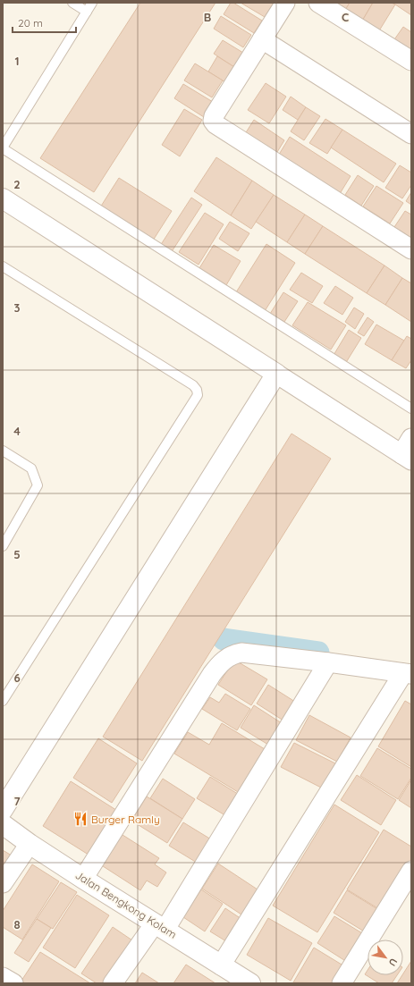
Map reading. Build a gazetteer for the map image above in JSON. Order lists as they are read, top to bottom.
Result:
{
  "streets": {
    "street": ["Jalan Bengkong Kolam"]
  },
  "places": {
    "restaurant": ["Burger Ramly"]
  },
  "scale_bar": "20 m",
  "north": "bottom right",
  "grid": {
    "columns": ["B", "C"],
    "rows": [
      "1",
      "2",
      "3",
      "4",
      "5",
      "6",
      "7",
      "8"
    ]
  }
}
